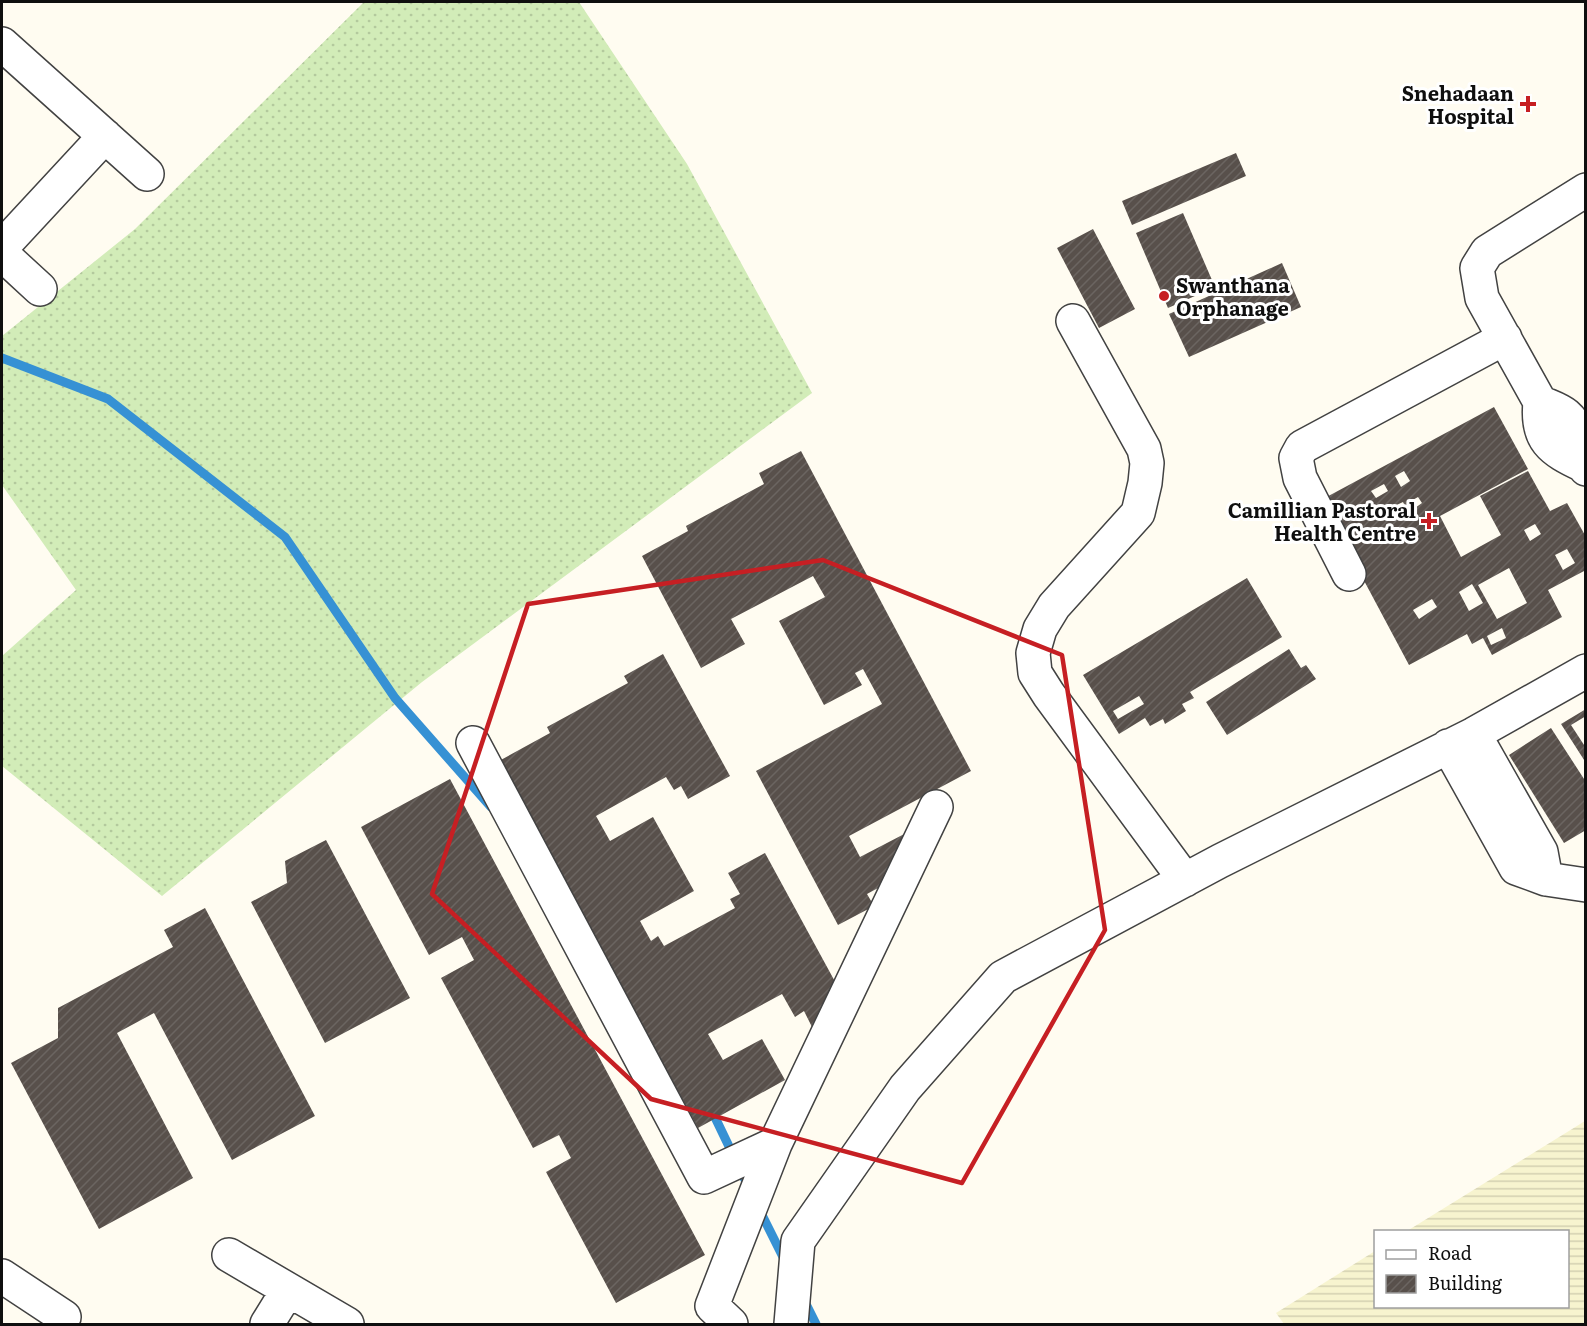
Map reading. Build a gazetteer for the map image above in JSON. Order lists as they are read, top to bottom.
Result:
{
  "places": {
    "health": ["Snehadaan Hospital", "Camillian Pastoral Health Centre"],
    "other": ["Swanthana Orphanage"]
  },
  "legend": ["Road", "Building"]
}
